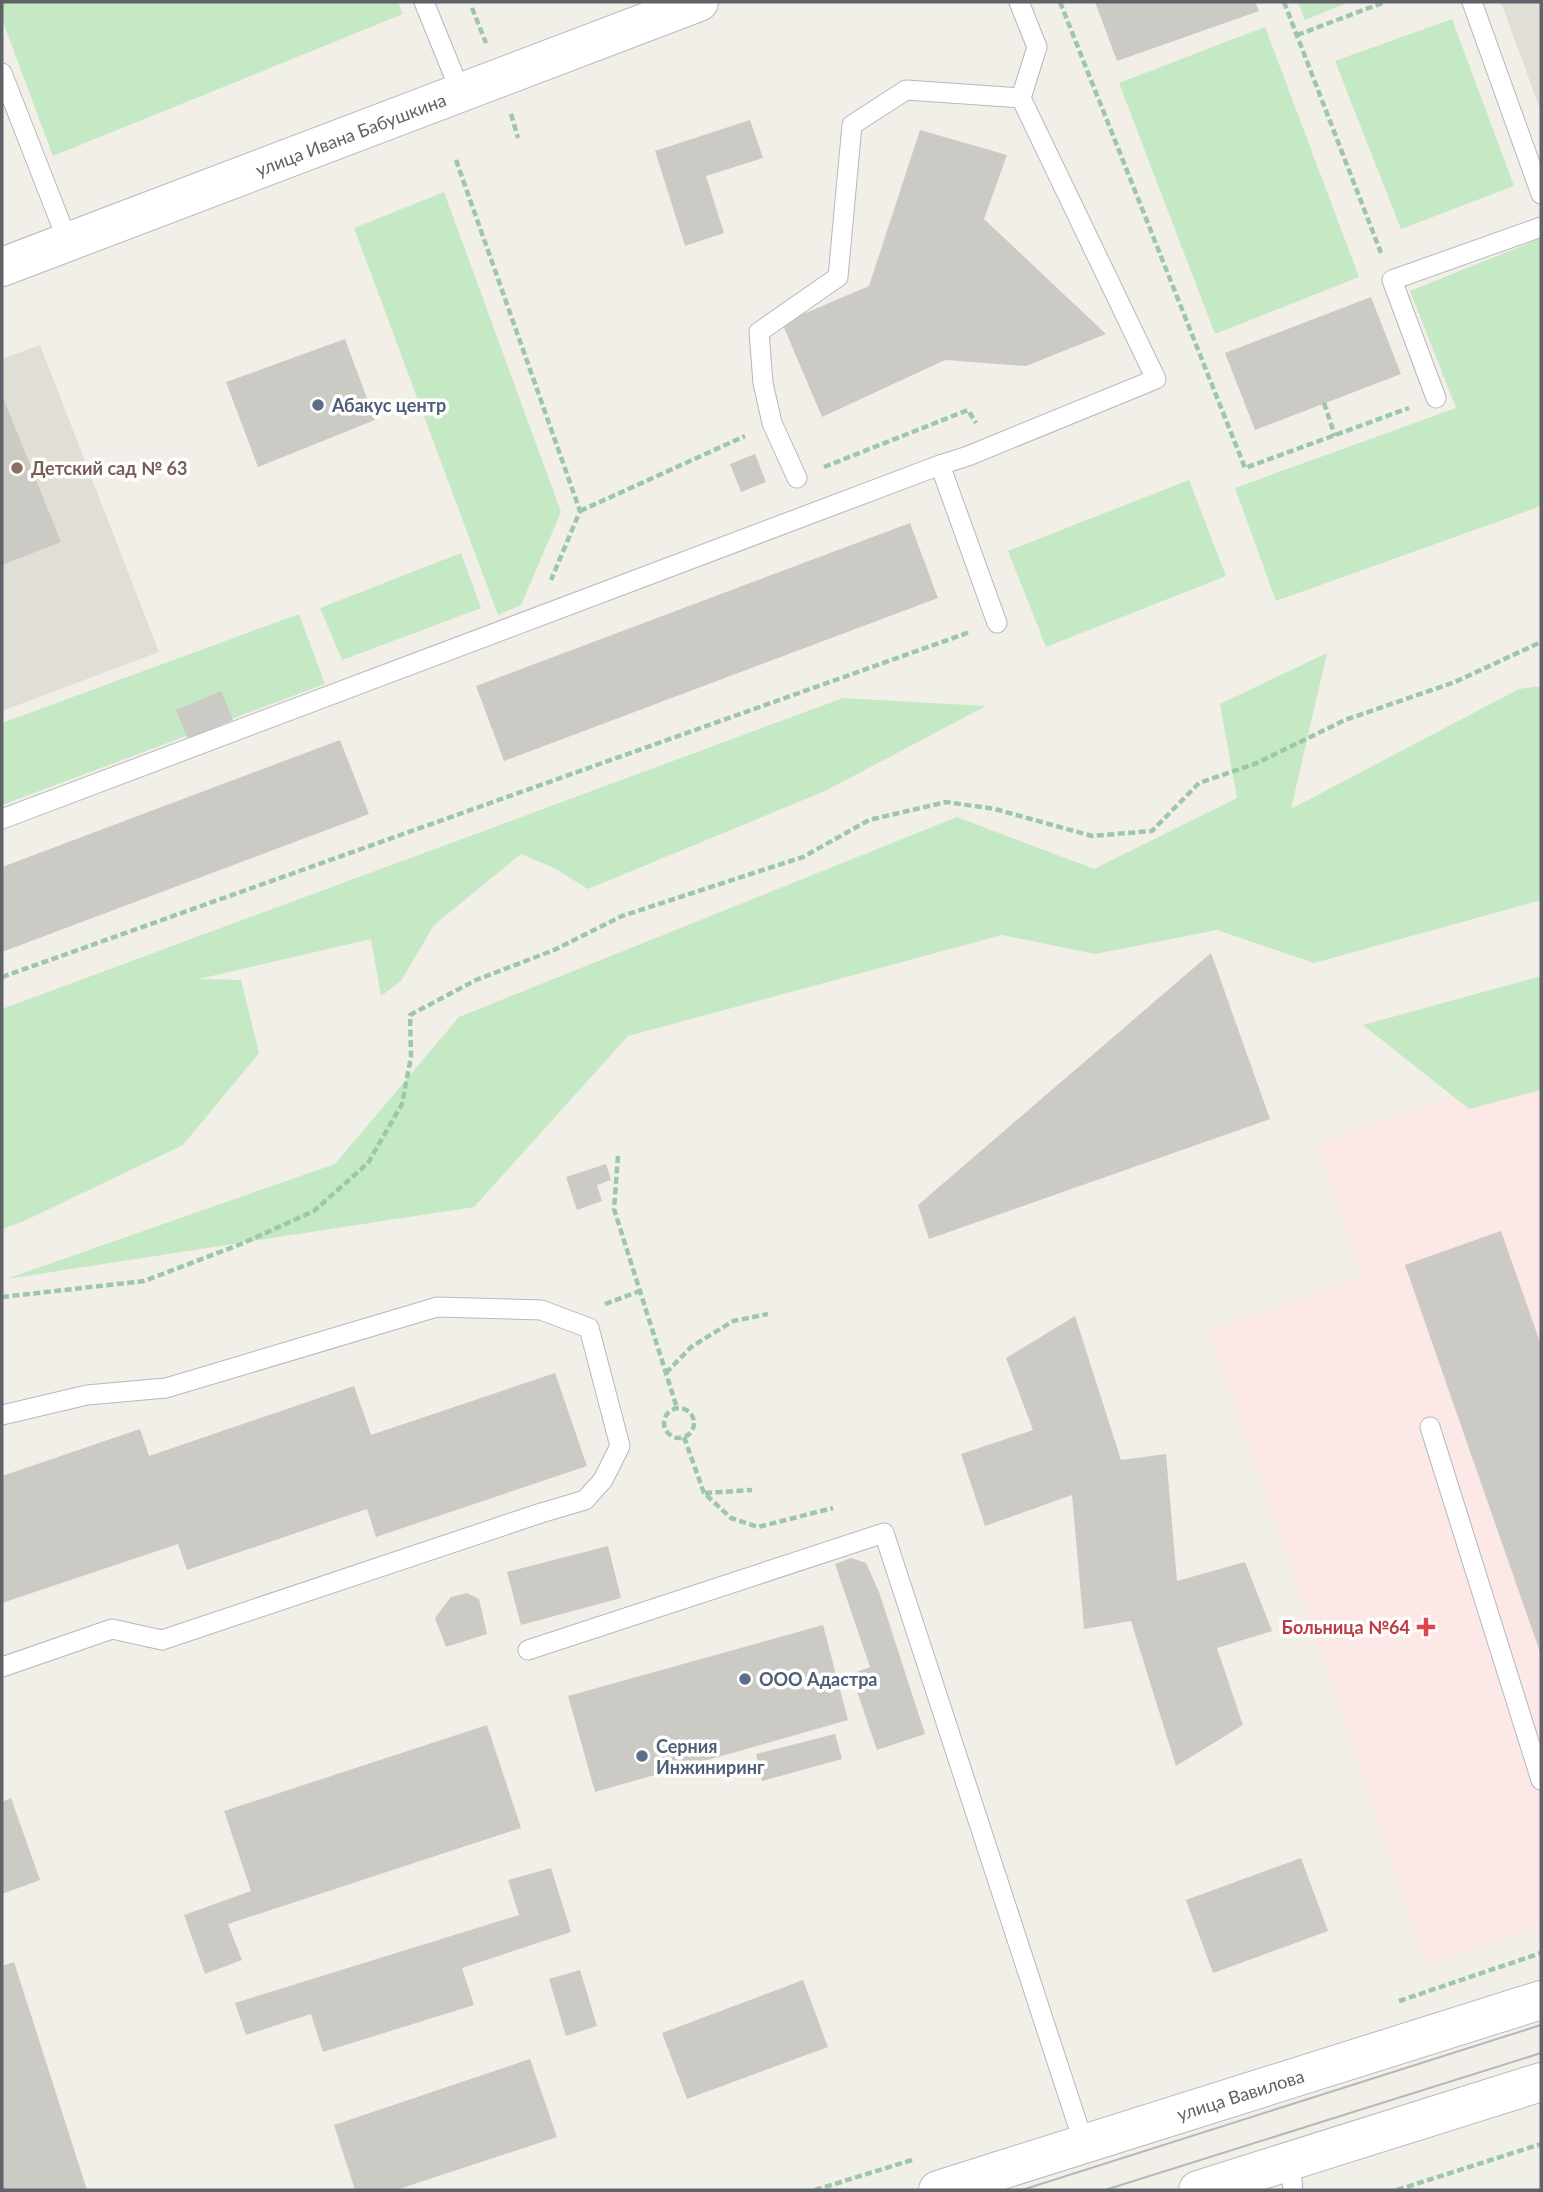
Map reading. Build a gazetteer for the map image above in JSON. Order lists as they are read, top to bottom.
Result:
{
  "streets": {
    "main road": ["улица Ивана Бабушкина", "улица Вавилова"]
  },
  "places": {
    "other": [
      "Абакус центр",
      "Детский сад № 63",
      "ООО Адастра",
      "Серния Инжиниринг"
    ],
    "health": ["Больница №64"]
  }
}
